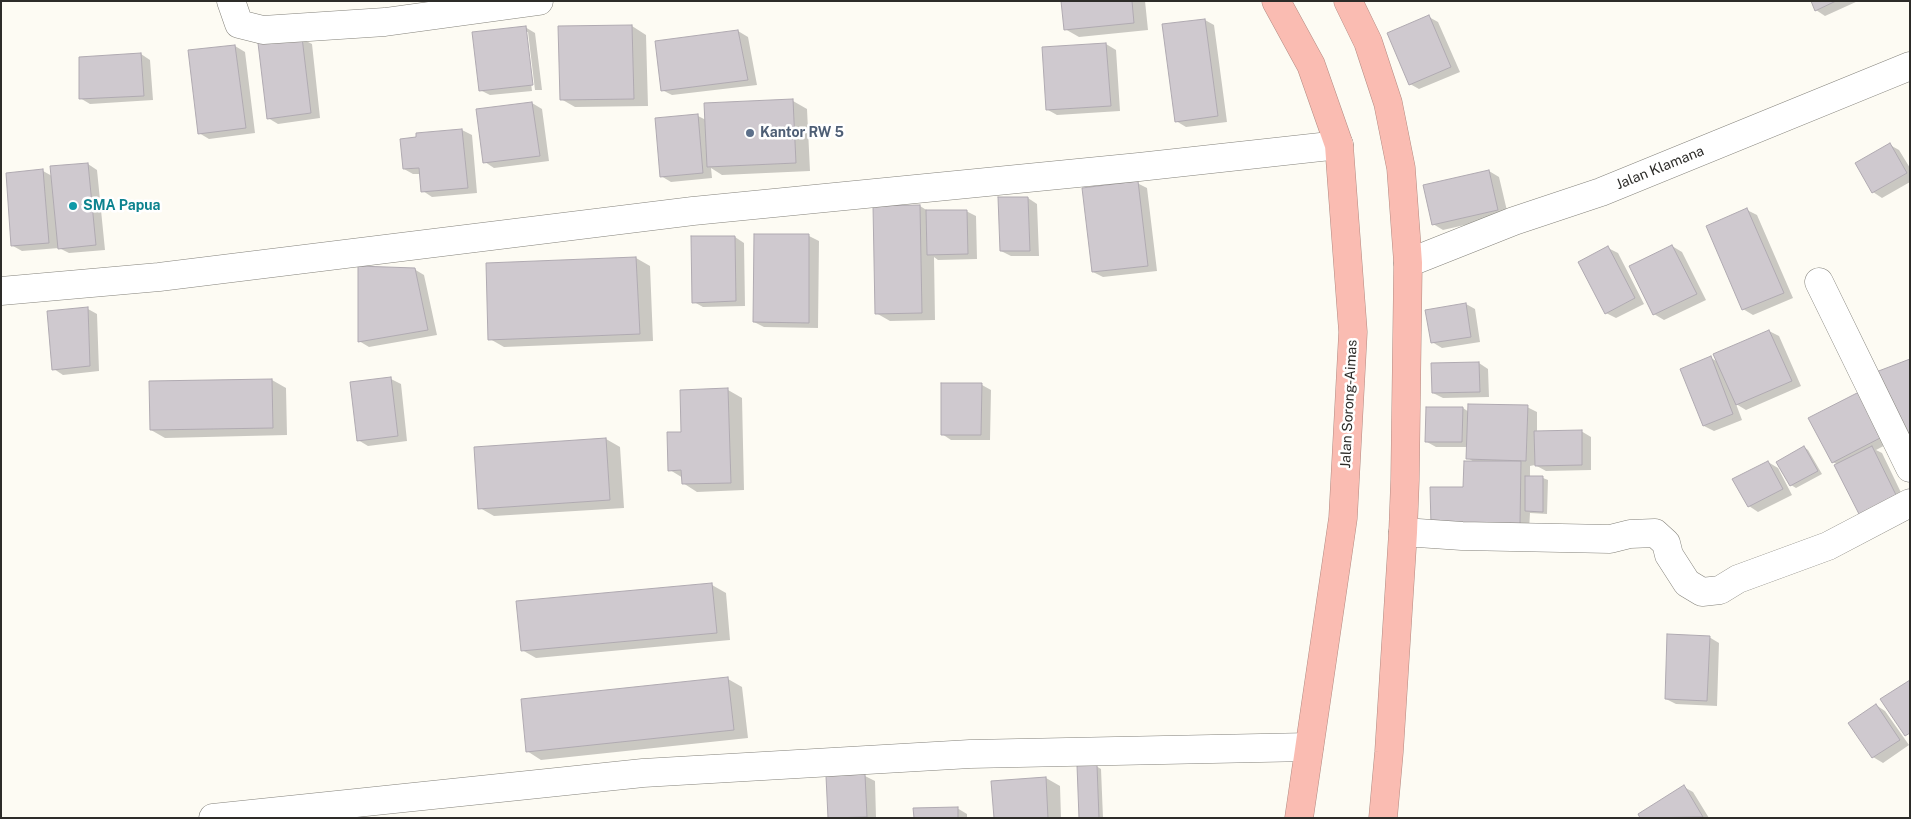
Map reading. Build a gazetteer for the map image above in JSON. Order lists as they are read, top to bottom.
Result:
{
  "streets": {
    "highway": ["Jalan Sorong-Aimas"],
    "street": ["Jalan Klamana"]
  },
  "places": ["Kantor RW 5", "SMA Papua"]
}
